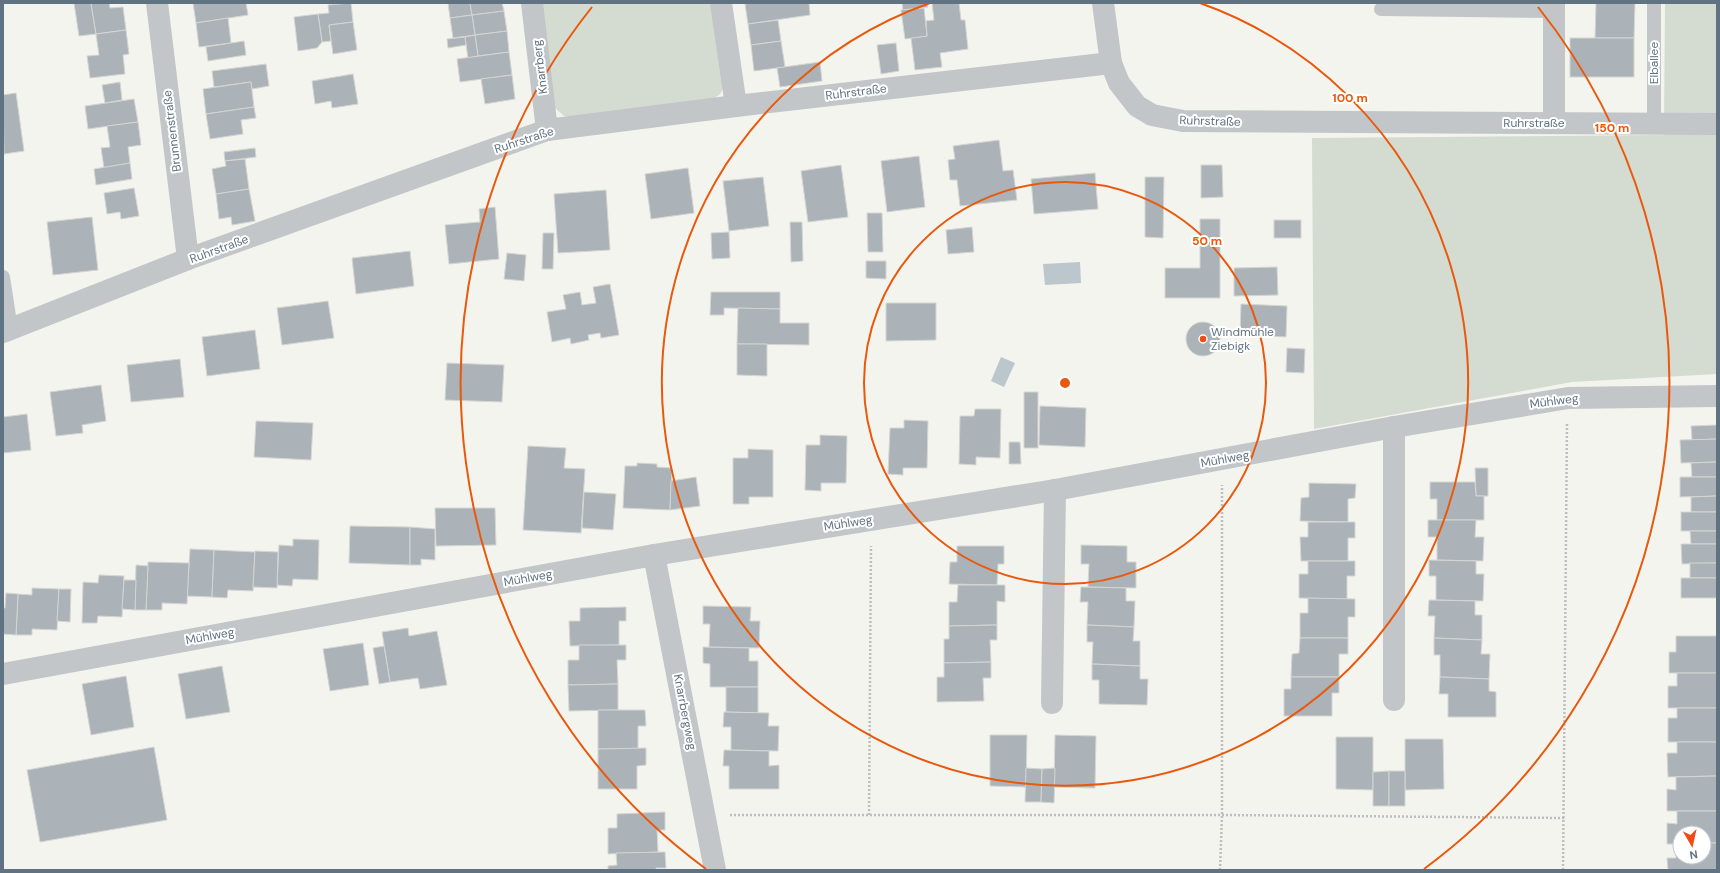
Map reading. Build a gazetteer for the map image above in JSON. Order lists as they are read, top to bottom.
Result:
{
  "streets": {
    "street": [
      "Knarrberg",
      "Ruhrstraße",
      "Brunnenstraße",
      "Mühlweg",
      "Knarrbergweg"
    ],
    "lane": ["Elballee"]
  },
  "crossings": [
    ["Elballee", "Ruhrstraße"],
    ["Knarrberg", "Ruhrstraße"],
    ["Ruhrstraße", "Brunnenstraße"],
    ["Mühlweg", "Knarrbergweg"]
  ],
  "places": ["Windmühle Ziebigk"],
  "north": "bottom",
  "rings": ["100 m", "150 m", "50 m"]
}
